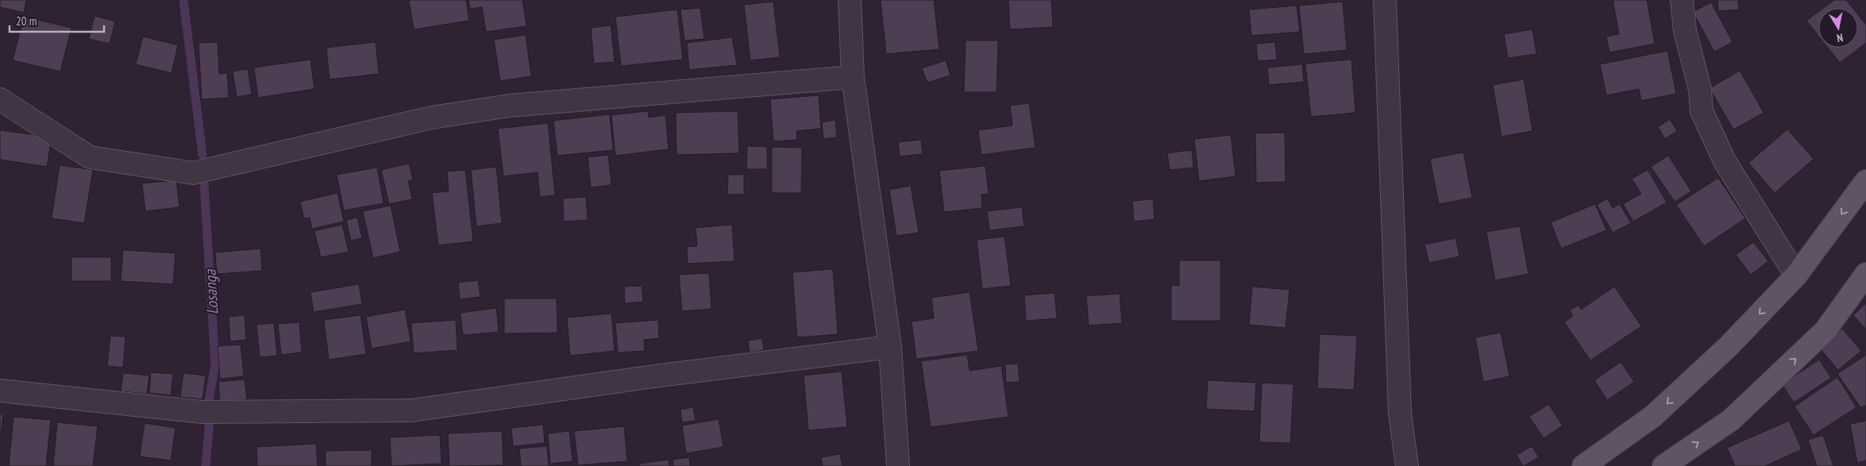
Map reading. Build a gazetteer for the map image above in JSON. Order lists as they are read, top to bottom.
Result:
{
  "water": ["Losanga"],
  "scale_bar": "20 m",
  "north": "bottom"
}
